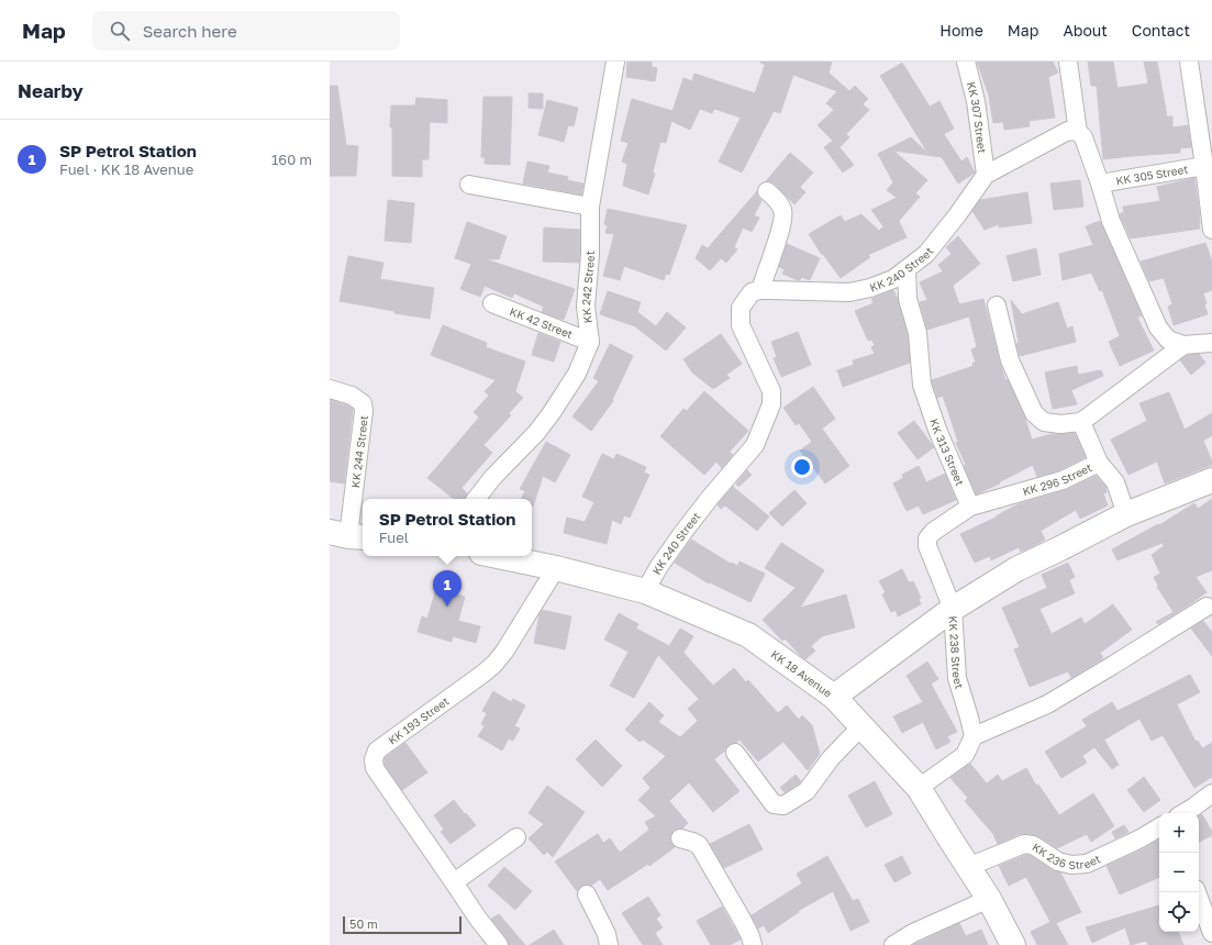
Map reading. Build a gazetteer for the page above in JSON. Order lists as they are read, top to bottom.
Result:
{
  "streets": {
    "main road": ["KK 238 Street", "KK 18 Avenue"],
    "street": [
      "KK 307 Street",
      "KK 305 Street",
      "KK 240 Street",
      "KK 242 Street",
      "KK 42 Street",
      "KK 244 Street",
      "KK 313 Street",
      "KK 296 Street",
      "KK 193 Street",
      "KK 236 Street"
    ]
  },
  "crossings": [
    ["KK 307 Street", "KK 240 Street"],
    ["KK 240 Street", "KK 313 Street"],
    ["KK 240 Street", "KK 18 Avenue"],
    ["KK 242 Street", "KK 42 Street"],
    ["KK 313 Street", "KK 296 Street"],
    ["KK 296 Street", "KK 238 Street"],
    ["KK 18 Avenue", "KK 193 Street"],
    ["KK 18 Avenue", "KK 236 Street"]
  ],
  "scale_bar": "50 m",
  "page": {
    "header": "Map",
    "search": "Search here",
    "nav": [
      "Home",
      "Map",
      "About",
      "Contact"
    ],
    "heading": "Nearby",
    "list": [
      {
        "mark": "1",
        "name": "SP Petrol Station",
        "note": "Fuel · KK 18 Avenue",
        "value": "160 m"
      }
    ],
    "popup": ["SP Petrol Station", "Fuel"],
    "pins": "1",
    "map_buttons": ["+", "−"],
    "scale": "50 m"
  }
}
